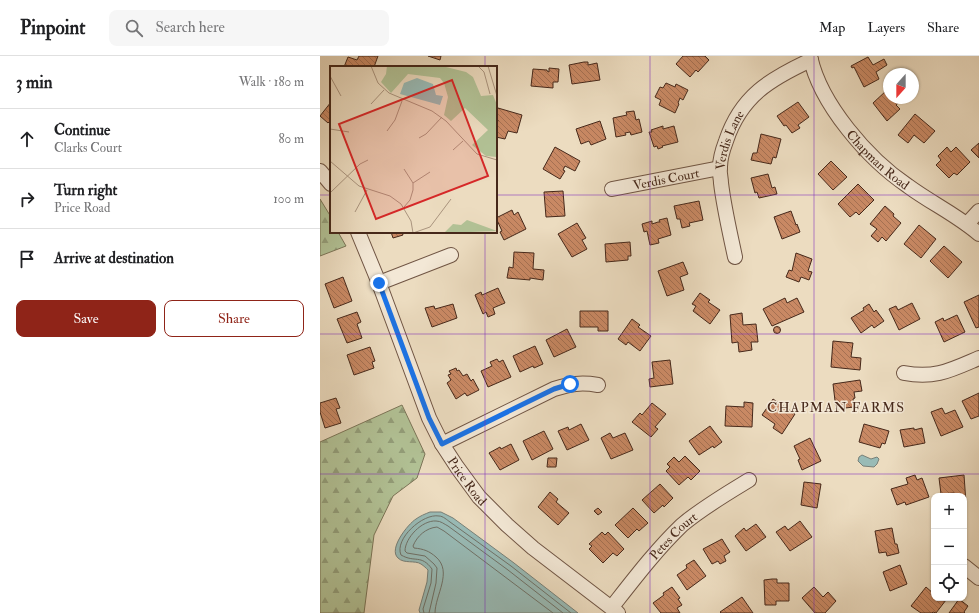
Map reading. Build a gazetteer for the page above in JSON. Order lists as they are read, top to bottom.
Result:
{
  "streets": {
    "street": [
      "Verdis Lane",
      "Chapman Road",
      "Verdis Court",
      "Price Road",
      "Petes Court"
    ]
  },
  "crossings": [
    ["Verdis Lane", "Chapman Road"],
    ["Verdis Lane", "Verdis Court"],
    ["Price Road", "Petes Court"]
  ],
  "districts": ["CHAPMAN FARMS"],
  "north": "bottom",
  "page": {
    "header": "Pinpoint",
    "search": "Search here",
    "nav": ["Map", "Layers", "Share"],
    "heading": ["3 min", "Walk · 180 m"],
    "list": [
      ["Continue", "Clarks Court", "80 m"],
      ["Turn right", "Price Road", "100 m"],
      "Arrive at destination"
    ],
    "buttons": ["Save", "Share"],
    "map_buttons": ["+", "−"]
  }
}
